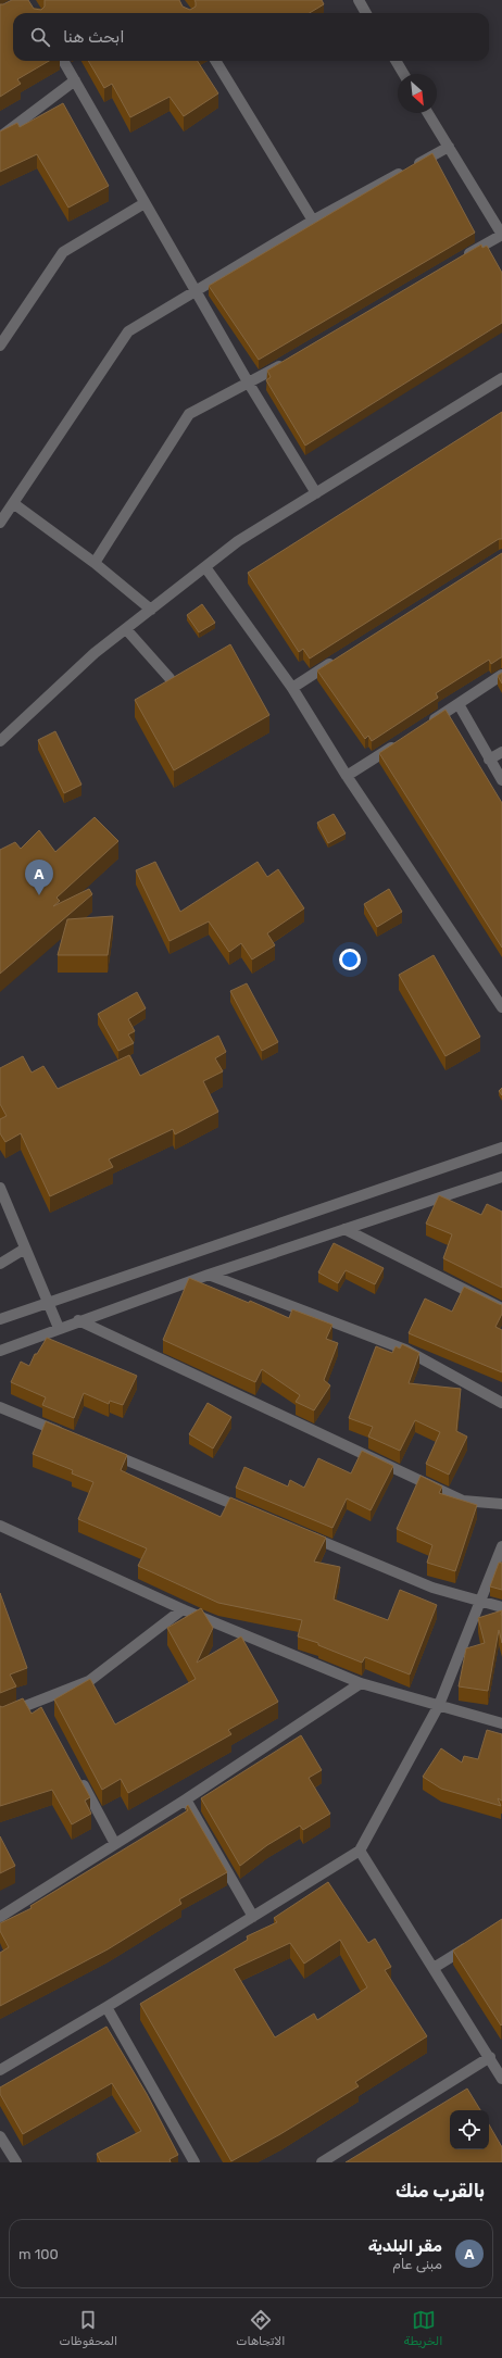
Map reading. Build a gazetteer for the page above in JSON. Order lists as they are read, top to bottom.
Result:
{
  "north": "bottom right",
  "page": {
    "search": "ابحث هنا",
    "pins": "A",
    "heading": "بالقرب منك",
    "list": [
      {
        "mark": "A",
        "name": "مقر البلدية",
        "note": "مبنى عام",
        "value": "100 m"
      }
    ],
    "nav": ["الخريطة", "الاتجاهات", "المحفوظات"]
  }
}
